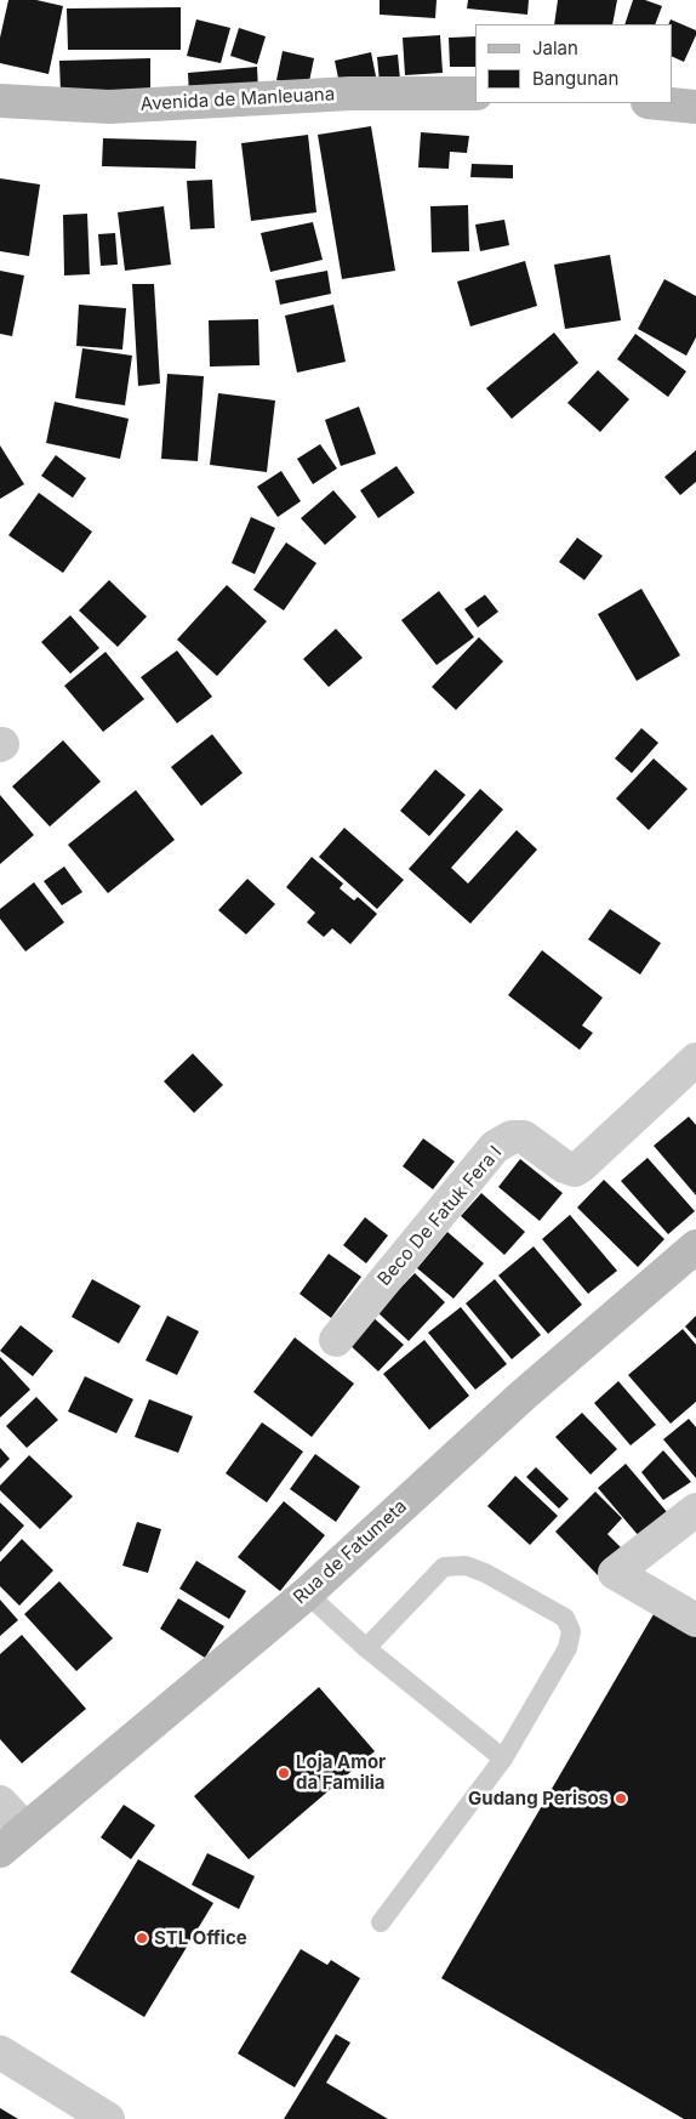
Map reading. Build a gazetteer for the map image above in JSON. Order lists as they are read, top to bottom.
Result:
{
  "streets": {
    "street": ["Avenida de Manleuana", "Beco De Fatuk Fera I", "Rua de Fatumeta"]
  },
  "places": ["Loja Amor da Familia", "Gudang Perisos", "STL Office"],
  "legend": ["Jalan", "Bangunan"]
}
